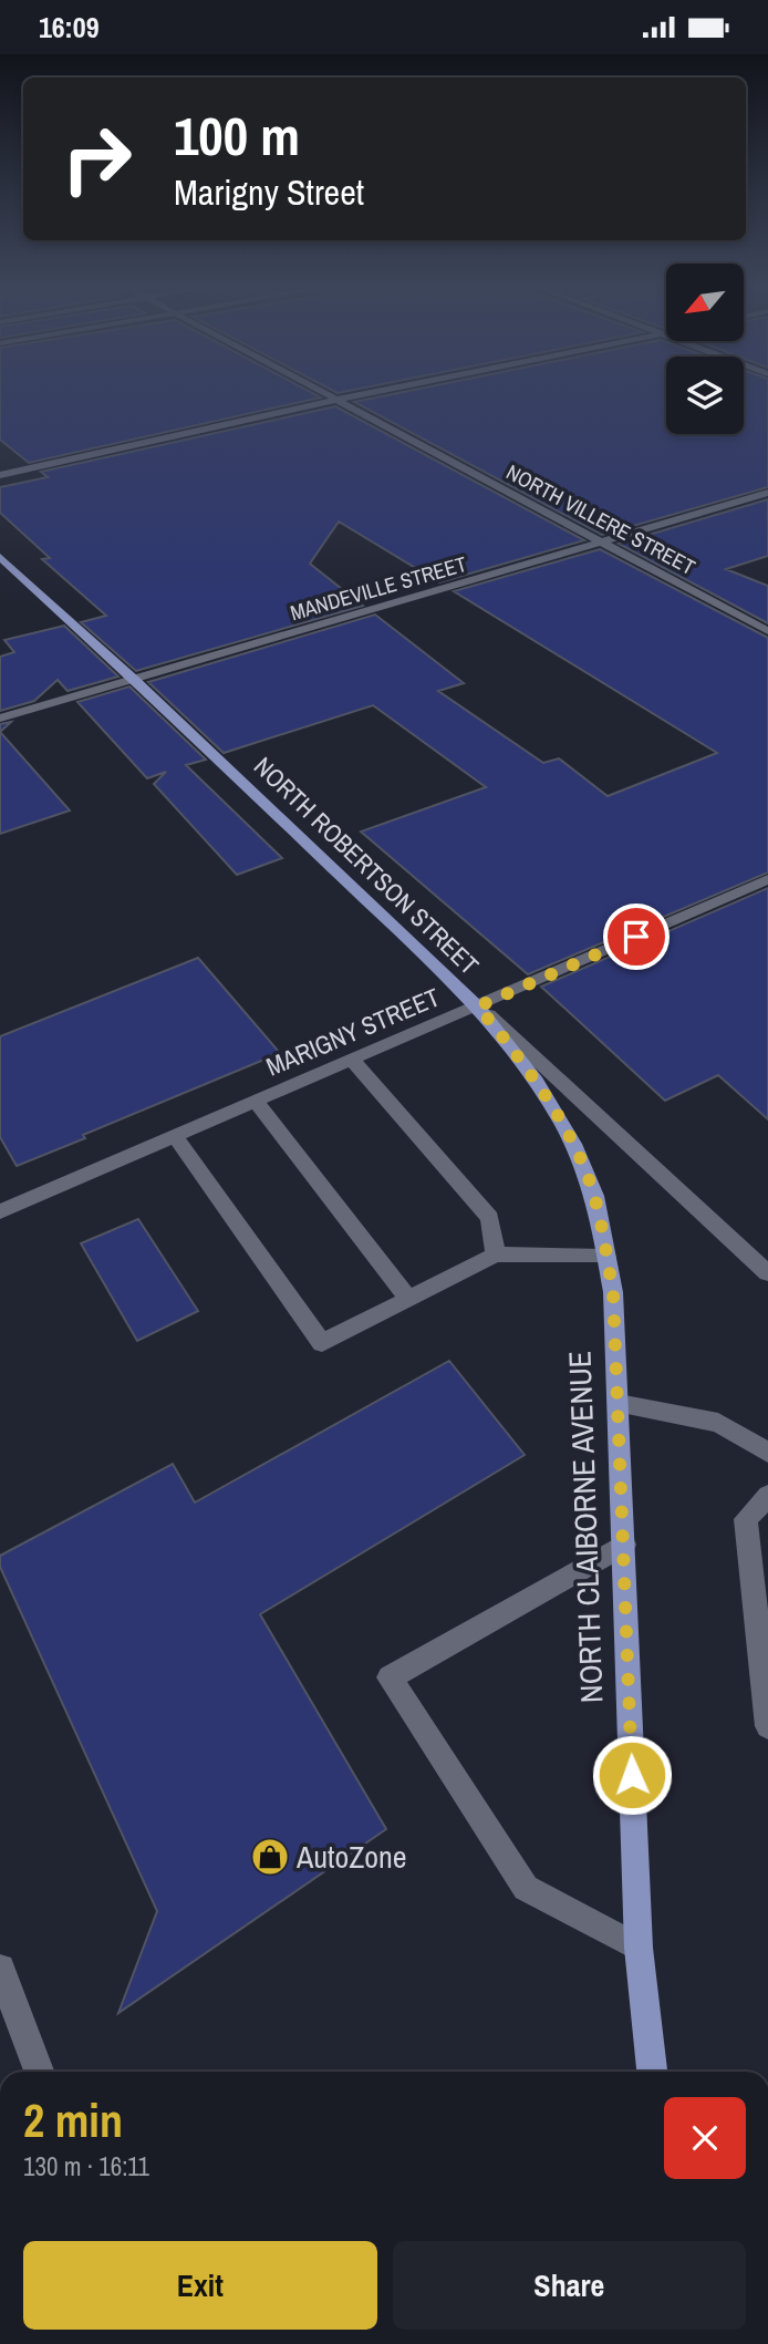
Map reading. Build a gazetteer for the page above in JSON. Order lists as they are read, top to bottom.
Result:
{
  "streets": {
    "main road": ["NORTH ROBERTSON STREET", "NORTH CLAIBORNE AVENUE"],
    "street": ["NORTH VILLERE STREET", "MANDEVILLE STREET", "MARIGNY STREET"]
  },
  "crossings": [
    ["NORTH VILLERE STREET", "MANDEVILLE STREET"],
    ["MANDEVILLE STREET", "NORTH ROBERTSON STREET"],
    ["NORTH ROBERTSON STREET", "MARIGNY STREET"],
    ["NORTH ROBERTSON STREET", "NORTH CLAIBORNE AVENUE"],
    ["MARIGNY STREET", "NORTH CLAIBORNE AVENUE"]
  ],
  "places": {
    "shop": ["AutoZone"]
  },
  "north": "bottom left",
  "page": {
    "status": "16:09",
    "turn": ["100 m", "Marigny Street"],
    "heading": ["2 min", "130 m · 16:11"],
    "buttons": ["Exit", "Share"]
  }
}
